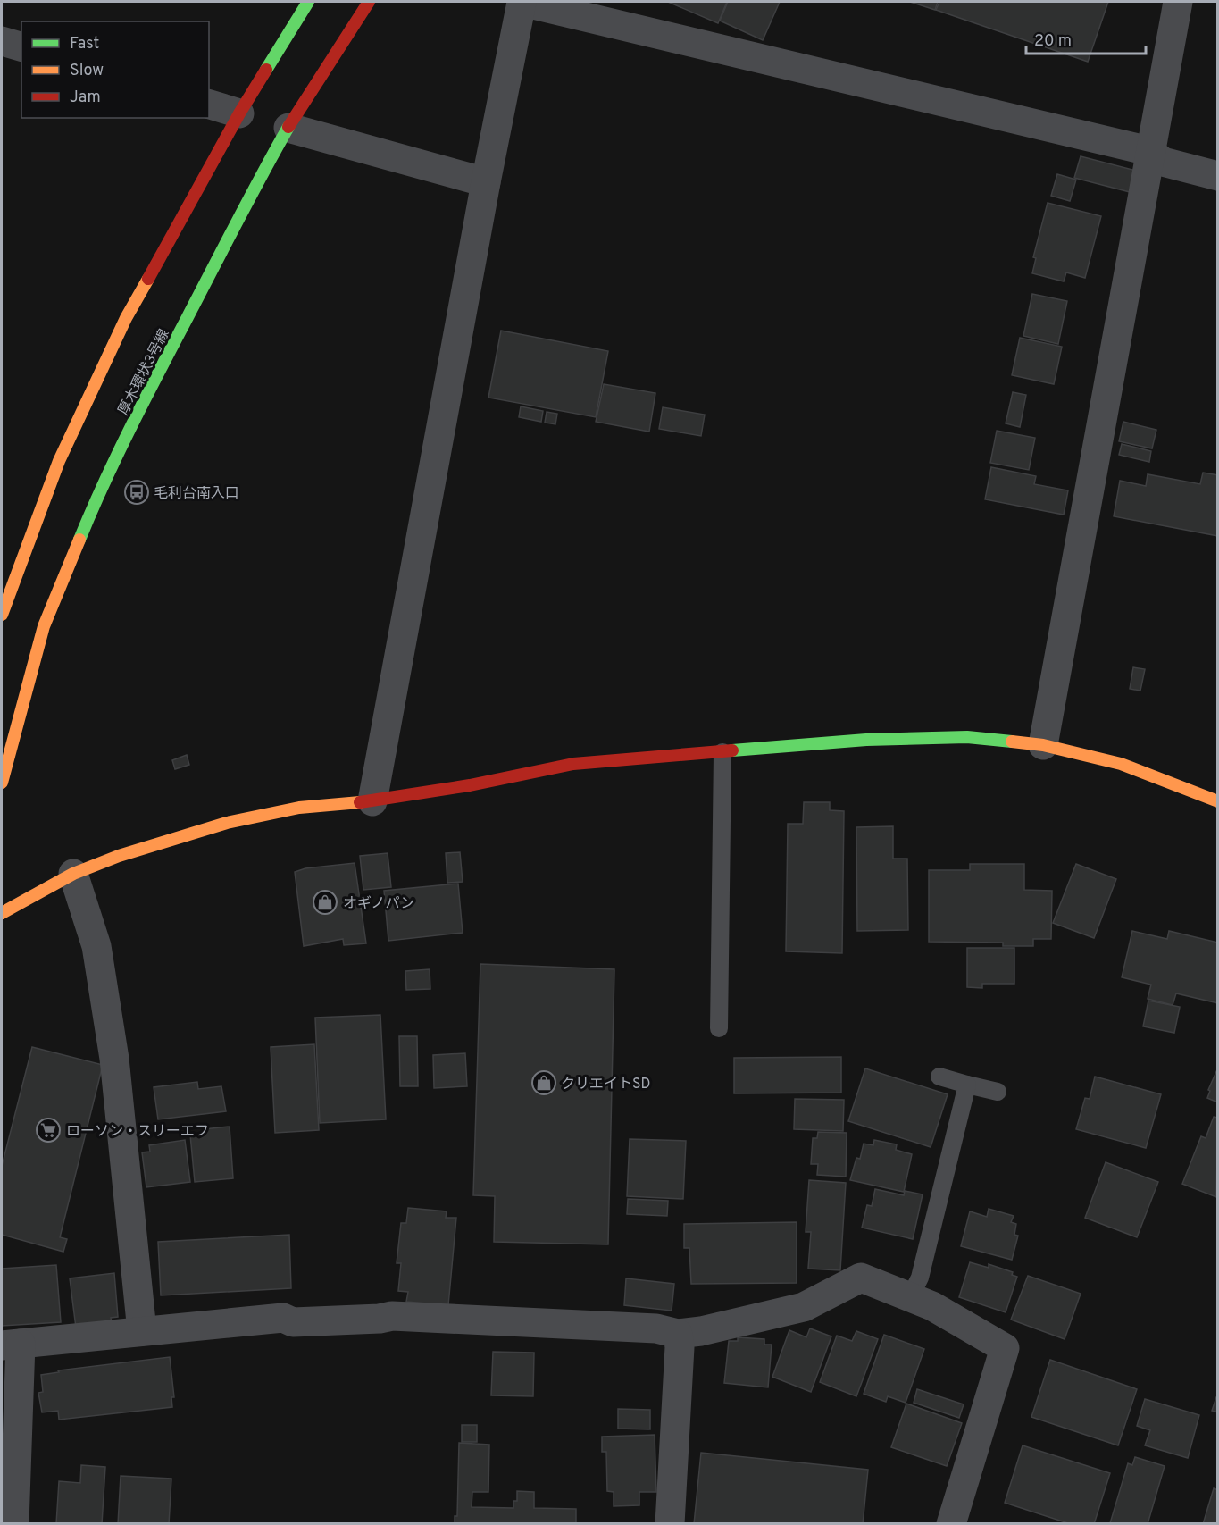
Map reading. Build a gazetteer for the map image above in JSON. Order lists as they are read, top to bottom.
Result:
{
  "streets": {
    "street": ["厚木環状3号線"]
  },
  "places": {
    "bus stop": ["毛利台南入口"],
    "shop": ["オギノパン", "クリエイトSD"],
    "supermarket": ["ローソン・スリーエフ"]
  },
  "legend": ["Fast", "Slow", "Jam"],
  "scale_bar": "20 m"
}
